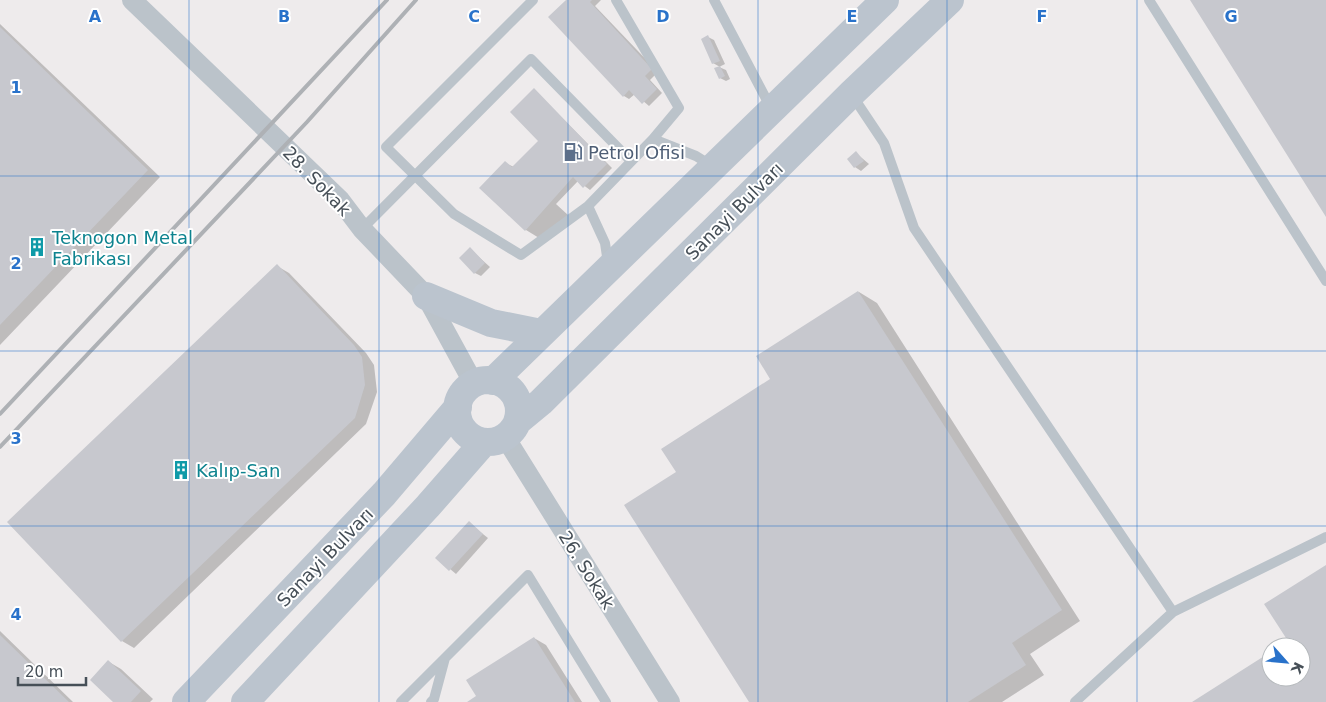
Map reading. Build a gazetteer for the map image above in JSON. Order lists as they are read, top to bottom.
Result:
{
  "streets": {
    "main road": ["Sanayi Bulvarı"],
    "street": ["28. Sokak", "26. Sokak"]
  },
  "crossings": [
    ["28. Sokak", "Sanayi Bulvarı"],
    ["28. Sokak", "26. Sokak"],
    ["Sanayi Bulvarı", "26. Sokak"]
  ],
  "places": {
    "fuel station": ["Petrol Ofisi"],
    "building": ["Teknogon Metal Fabrikası", "Kalıp-San"]
  },
  "scale_bar": "20 m",
  "north": "bottom right",
  "grid": {
    "columns": [
      "A",
      "B",
      "C",
      "D",
      "E",
      "F",
      "G"
    ],
    "rows": [
      "1",
      "2",
      "3",
      "4"
    ]
  }
}
